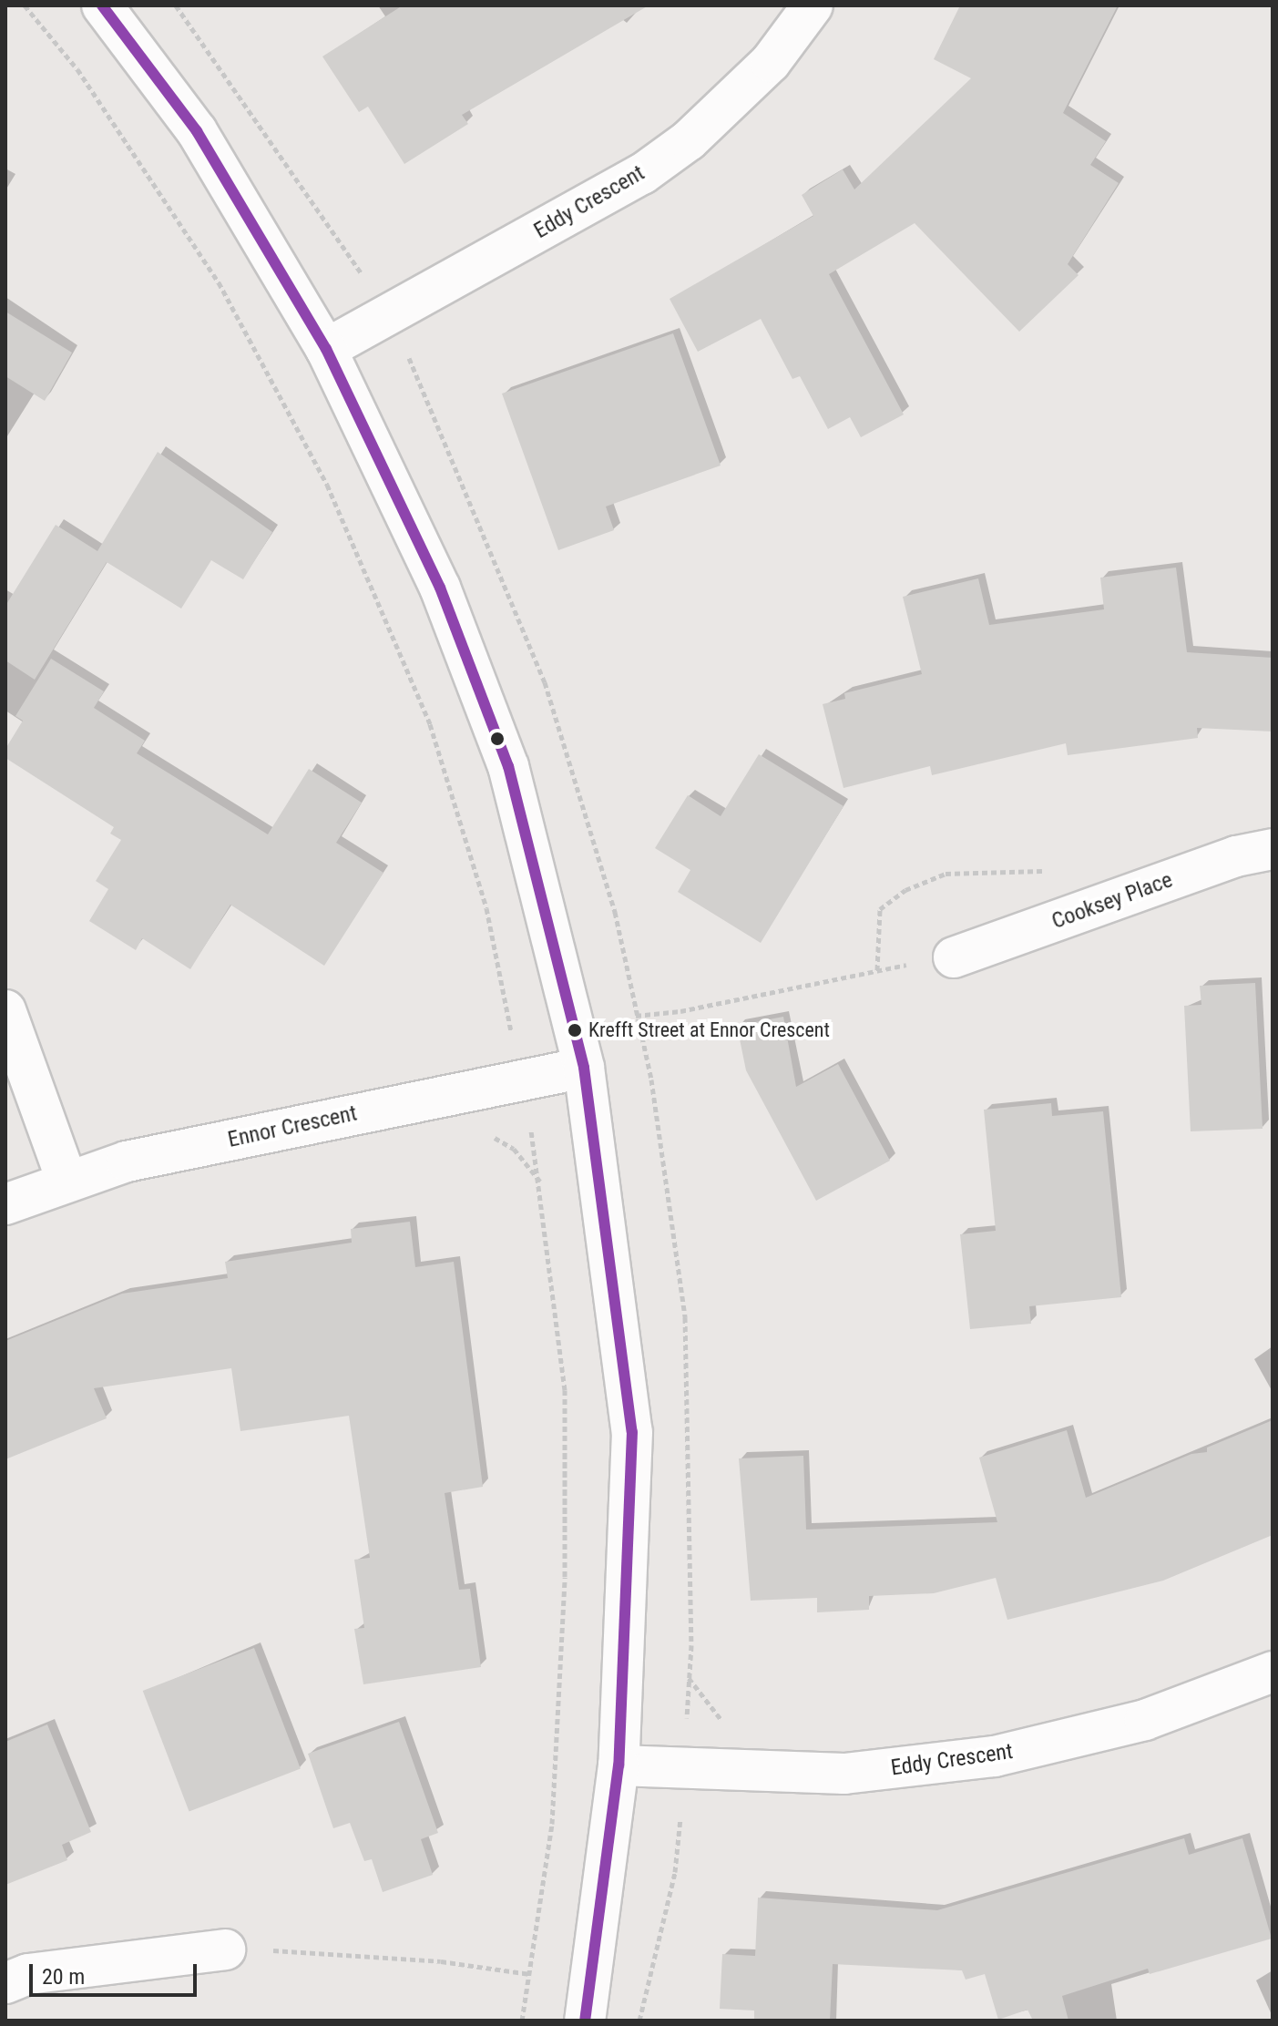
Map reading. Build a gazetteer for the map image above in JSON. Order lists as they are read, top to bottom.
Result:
{
  "streets": {
    "street": ["Eddy Crescent", "Cooksey Place", "Ennor Crescent"]
  },
  "places": ["Krefft Street at Ennor Crescent"],
  "scale_bar": "20 m"
}
